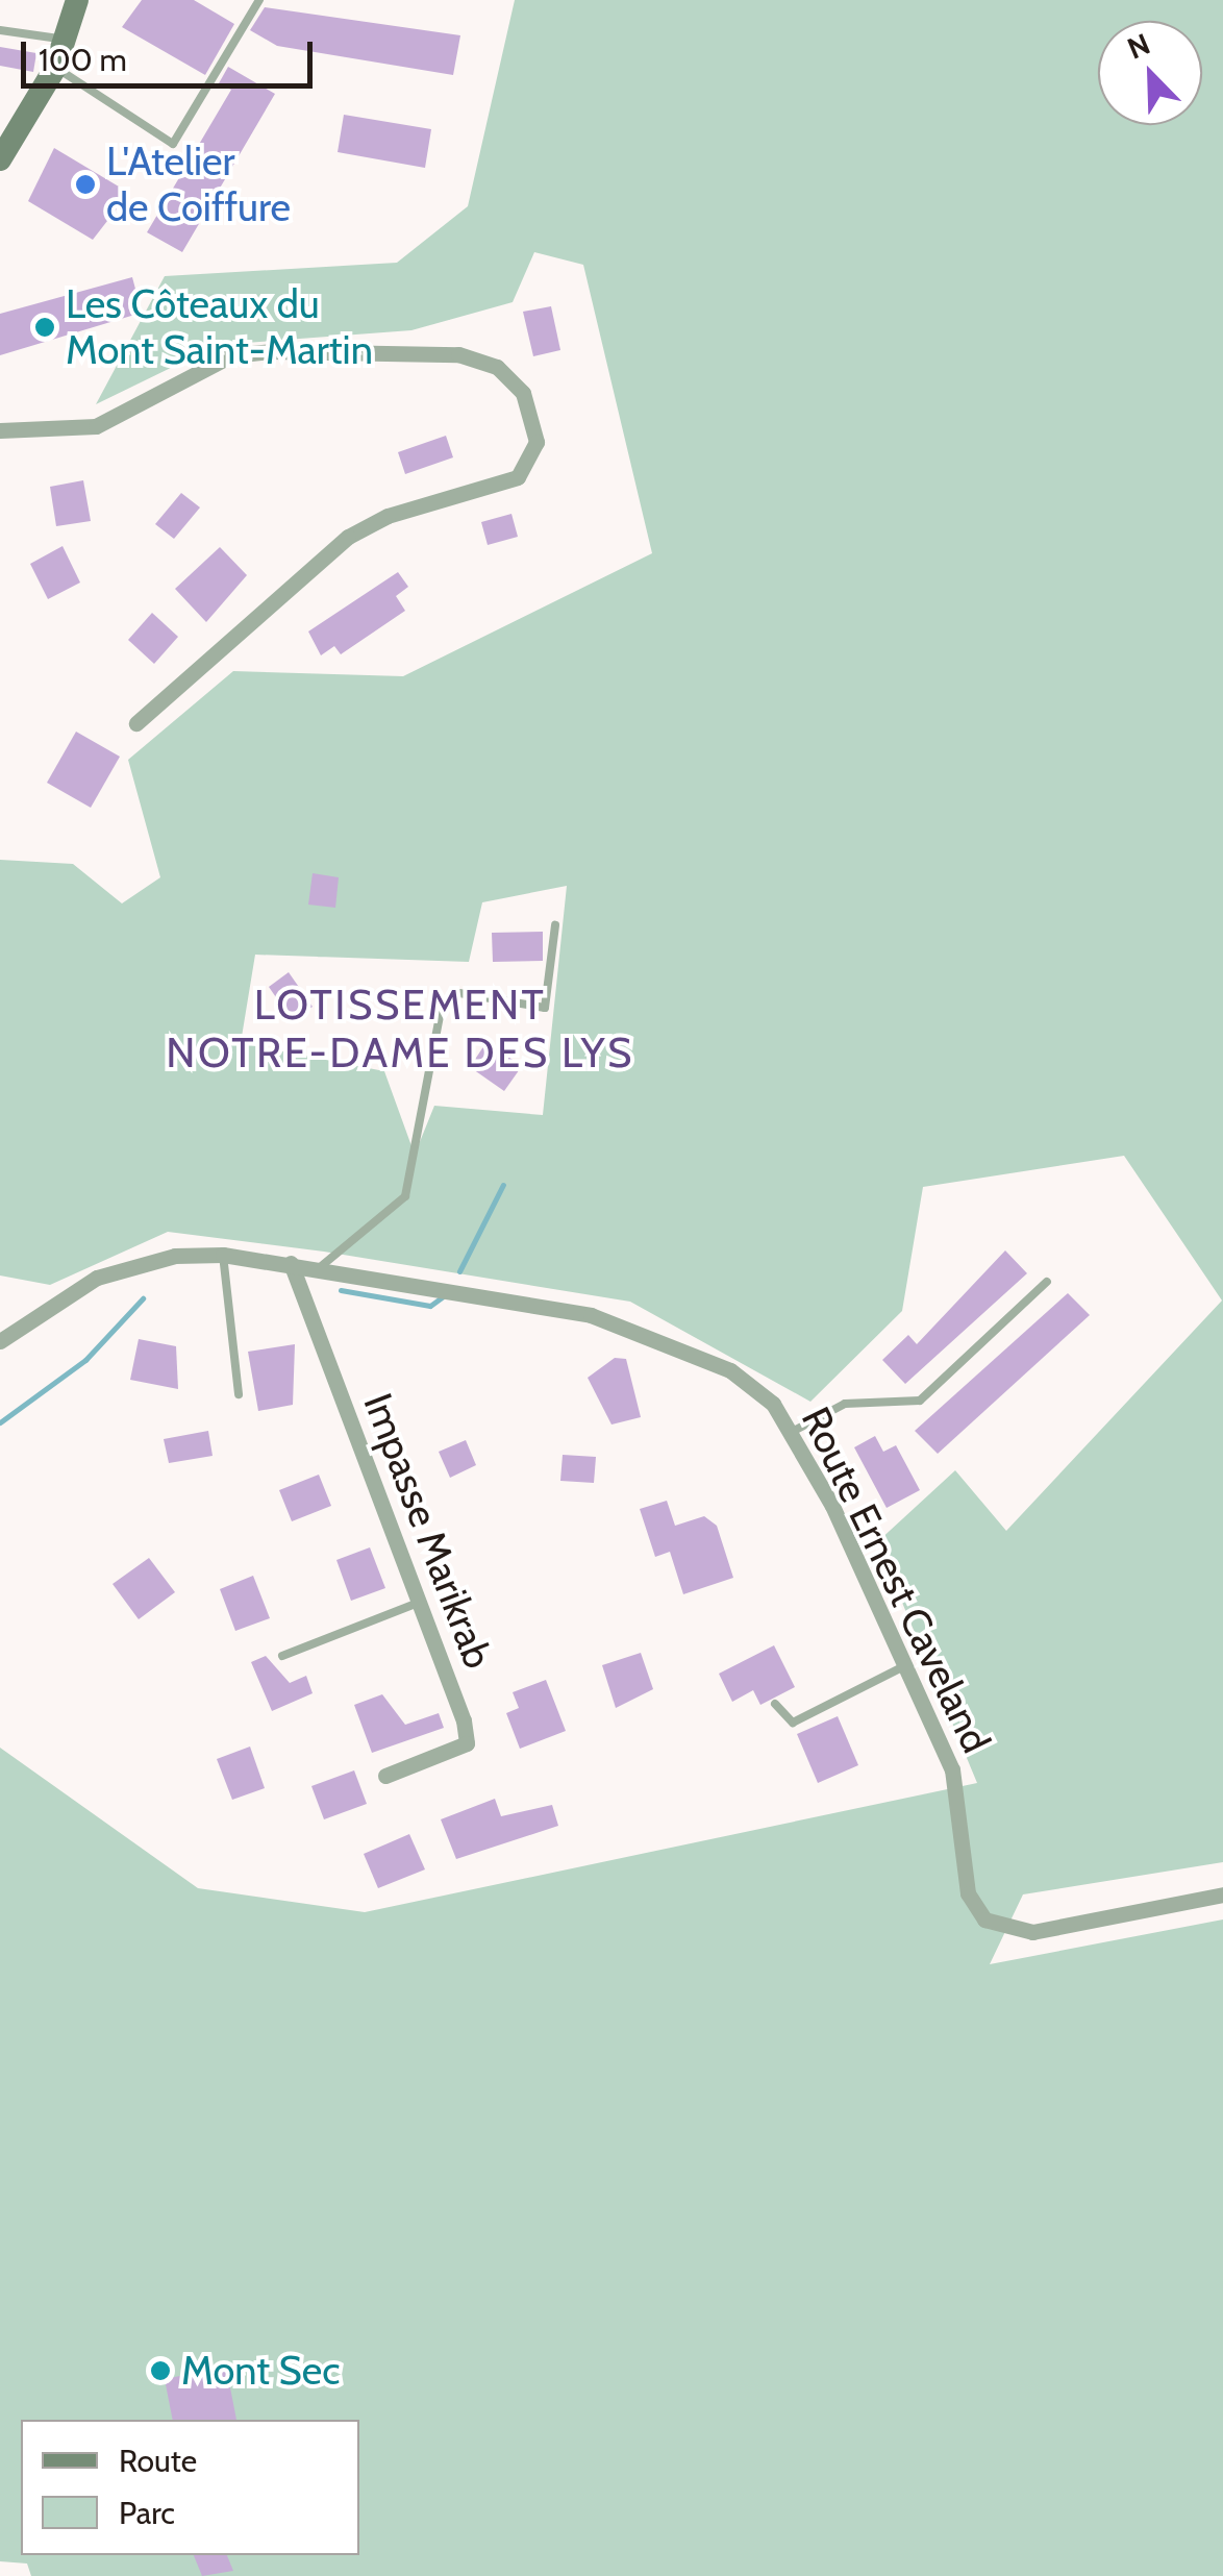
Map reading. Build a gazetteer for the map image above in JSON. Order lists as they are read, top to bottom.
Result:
{
  "streets": {
    "street": ["Impasse Marikrab", "Route Ernest Caveland"]
  },
  "crossings": [
    ["Impasse Marikrab", "Route Ernest Caveland"]
  ],
  "districts": ["LOTISSEMENT NOTRE-DAME DES LYS"],
  "places": ["L'Atelier de Coiffure", "Les Côteaux du Mont Saint-Martin", "Mont Sec"],
  "legend": ["Route", "Parc"],
  "scale_bar": "100 m",
  "north": "top left"
}
